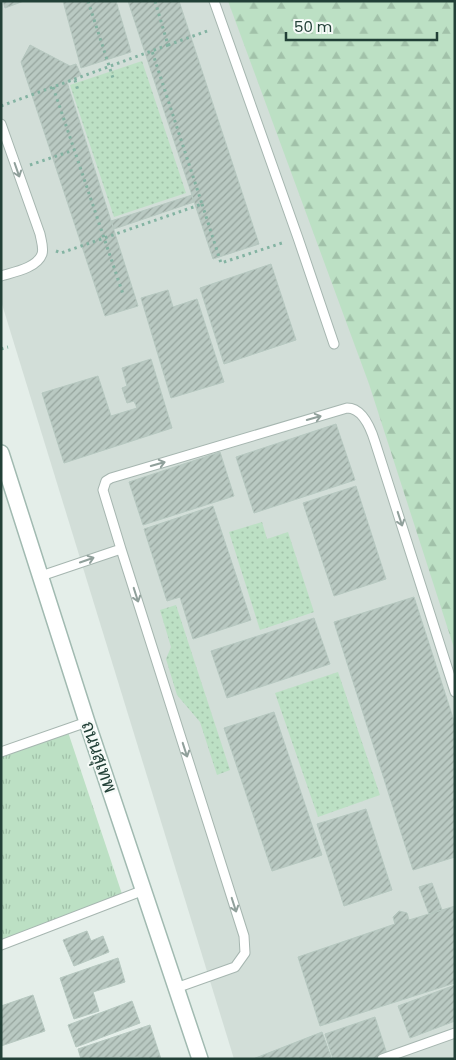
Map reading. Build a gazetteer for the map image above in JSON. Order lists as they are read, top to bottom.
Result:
{
  "streets": {
    "main road": ["ถนนสุเทพ"]
  },
  "scale_bar": "50 m"
}
